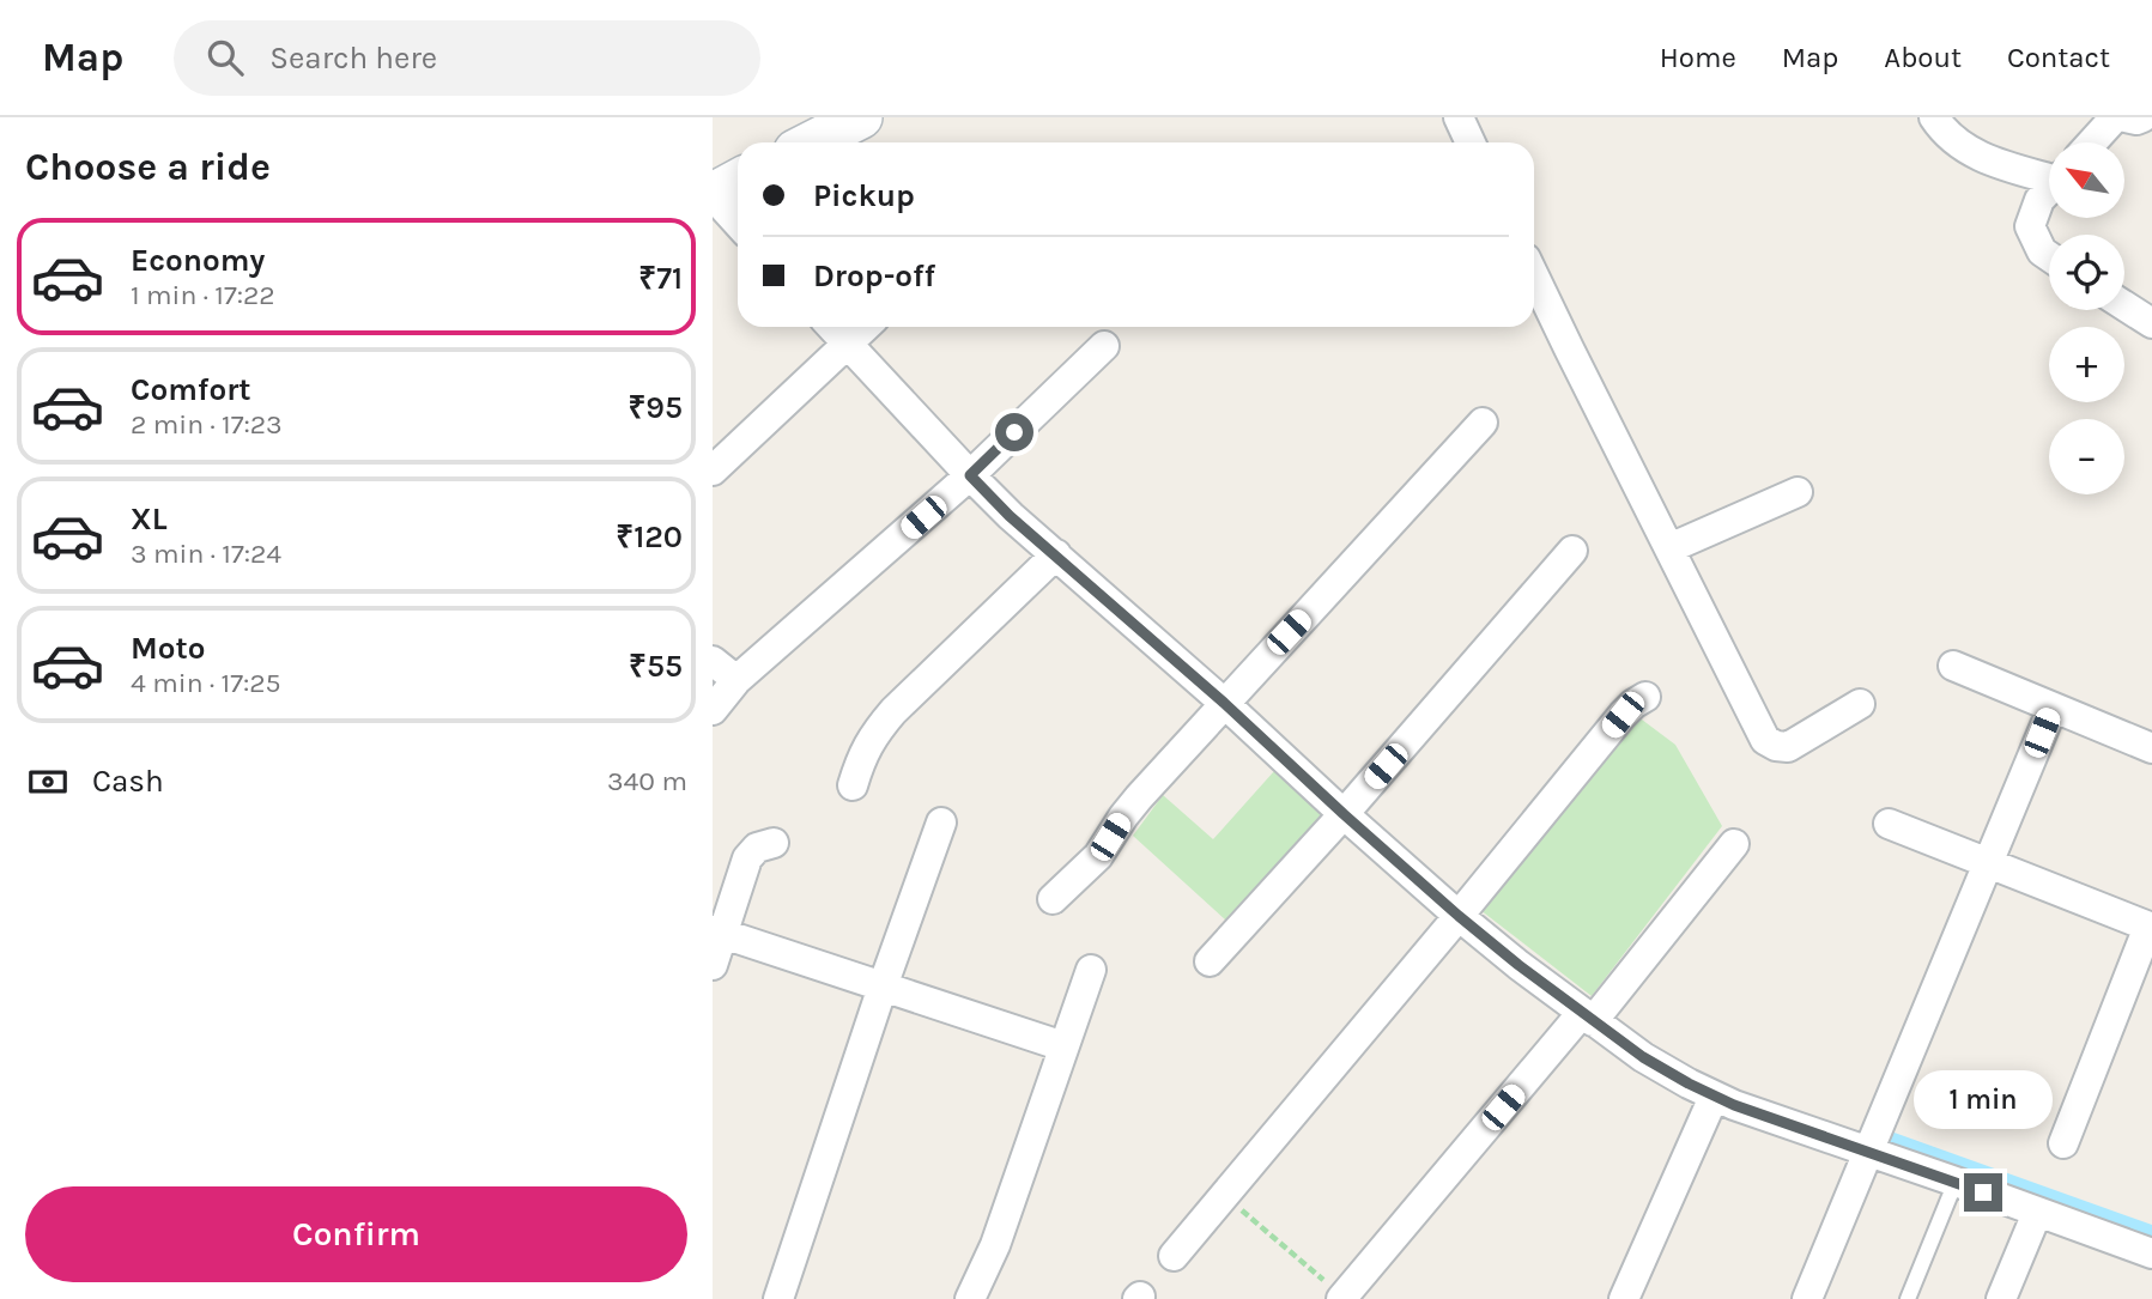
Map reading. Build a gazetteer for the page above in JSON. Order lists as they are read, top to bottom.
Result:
{
  "north": "top left",
  "page": {
    "header": "Map",
    "search": "Search here",
    "nav": [
      "Home",
      "Map",
      "About",
      "Contact"
    ],
    "heading": "Choose a ride",
    "map_buttons": ["+", "−"],
    "banner": ["Pickup", "Drop-off"],
    "list": [
      {
        "name": "Economy",
        "note": "1 min · 17:22",
        "value": "₹71"
      },
      {
        "name": "Comfort",
        "note": "2 min · 17:23",
        "value": "₹95"
      },
      {
        "name": "XL",
        "note": "3 min · 17:24",
        "value": "₹120"
      },
      {
        "name": "Moto",
        "note": "4 min · 17:25",
        "value": "₹55"
      }
    ],
    "pay": ["Cash", "340 m"],
    "bubble": "1 min",
    "buttons": "Confirm"
  }
}
